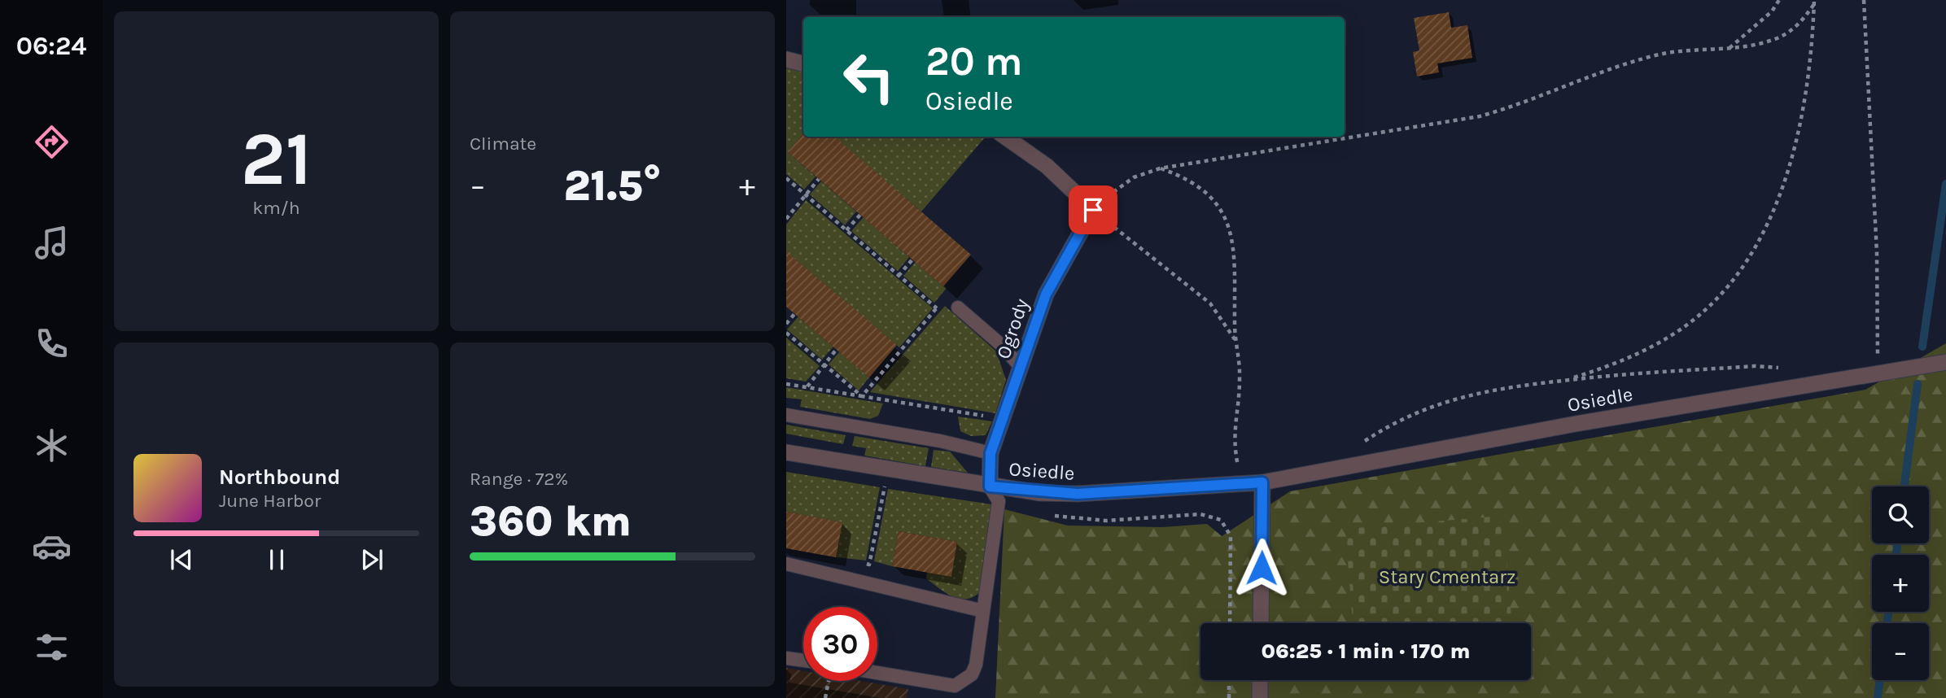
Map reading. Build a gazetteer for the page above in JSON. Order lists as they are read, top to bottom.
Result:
{
  "streets": {
    "street": ["Ogrody", "Osiedle"]
  },
  "crossings": [
    ["Ogrody", "Osiedle"]
  ],
  "parks": ["Stary Cmentarz"],
  "page": {
    "tabs": "06:24",
    "tile": [
      ["21", "km/h"],
      "Climate",
      ["Range · 72%", "360 km"]
    ],
    "turn": ["20 m", "Osiedle"],
    "heat": ["−", "21.5°", "+"],
    "song": ["Northbound", "June Harbor"],
    "map_buttons": ["+", "−"],
    "limit": "30",
    "trip": "06:25 · 1 min · 170 m"
  }
}
